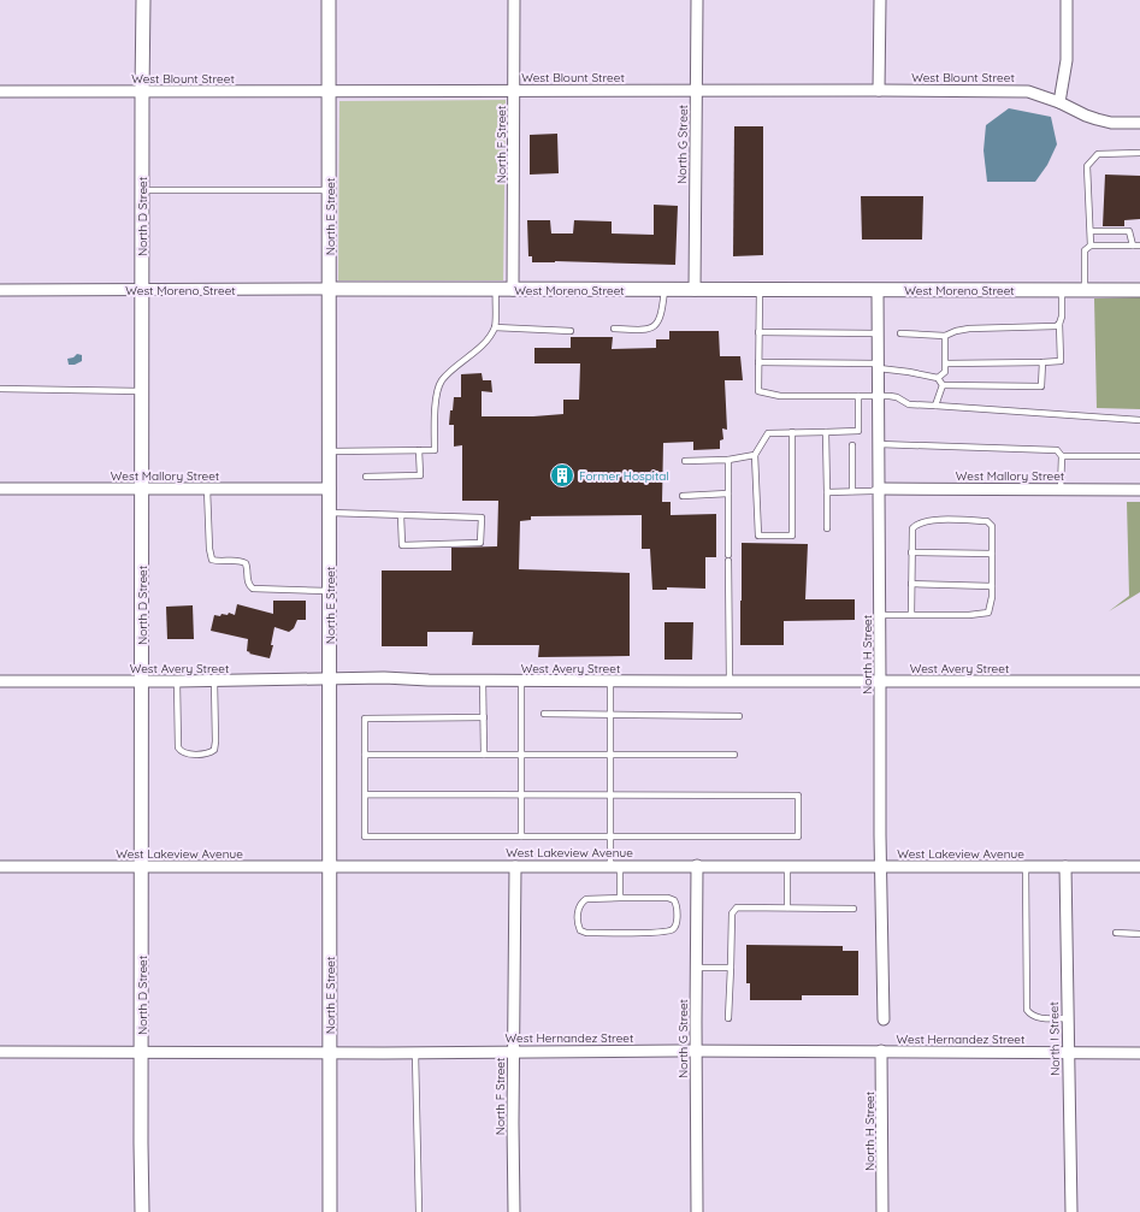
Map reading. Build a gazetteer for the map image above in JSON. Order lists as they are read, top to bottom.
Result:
{
  "streets": {
    "street": [
      "West Blount Street",
      "North F Street",
      "North G Street",
      "North D Street",
      "North E Street",
      "West Moreno Street",
      "West Mallory Street",
      "North H Street",
      "West Avery Street",
      "West Lakeview Avenue",
      "West Hernandez Street",
      "North I Street"
    ]
  },
  "crossings": [
    ["West Blount Street", "North F Street"],
    ["West Blount Street", "North G Street"],
    ["West Blount Street", "North D Street"],
    ["West Blount Street", "North E Street"],
    ["North F Street", "West Moreno Street"],
    ["North F Street", "West Lakeview Avenue"],
    ["North F Street", "West Hernandez Street"],
    ["North G Street", "West Moreno Street"],
    ["North G Street", "West Lakeview Avenue"],
    ["North G Street", "West Hernandez Street"],
    ["North D Street", "West Moreno Street"],
    ["North D Street", "West Mallory Street"],
    ["North D Street", "West Avery Street"],
    ["North D Street", "West Lakeview Avenue"],
    ["North D Street", "West Hernandez Street"],
    ["North E Street", "West Moreno Street"],
    ["North E Street", "West Mallory Street"],
    ["North E Street", "West Avery Street"],
    ["North E Street", "West Lakeview Avenue"],
    ["North E Street", "West Hernandez Street"],
    ["West Moreno Street", "North H Street"],
    ["West Mallory Street", "North H Street"],
    ["North H Street", "West Avery Street"],
    ["North H Street", "West Lakeview Avenue"],
    ["North H Street", "West Hernandez Street"],
    ["West Lakeview Avenue", "North I Street"],
    ["West Hernandez Street", "North I Street"]
  ],
  "places": {
    "building": ["Former Hospital"]
  }
}
